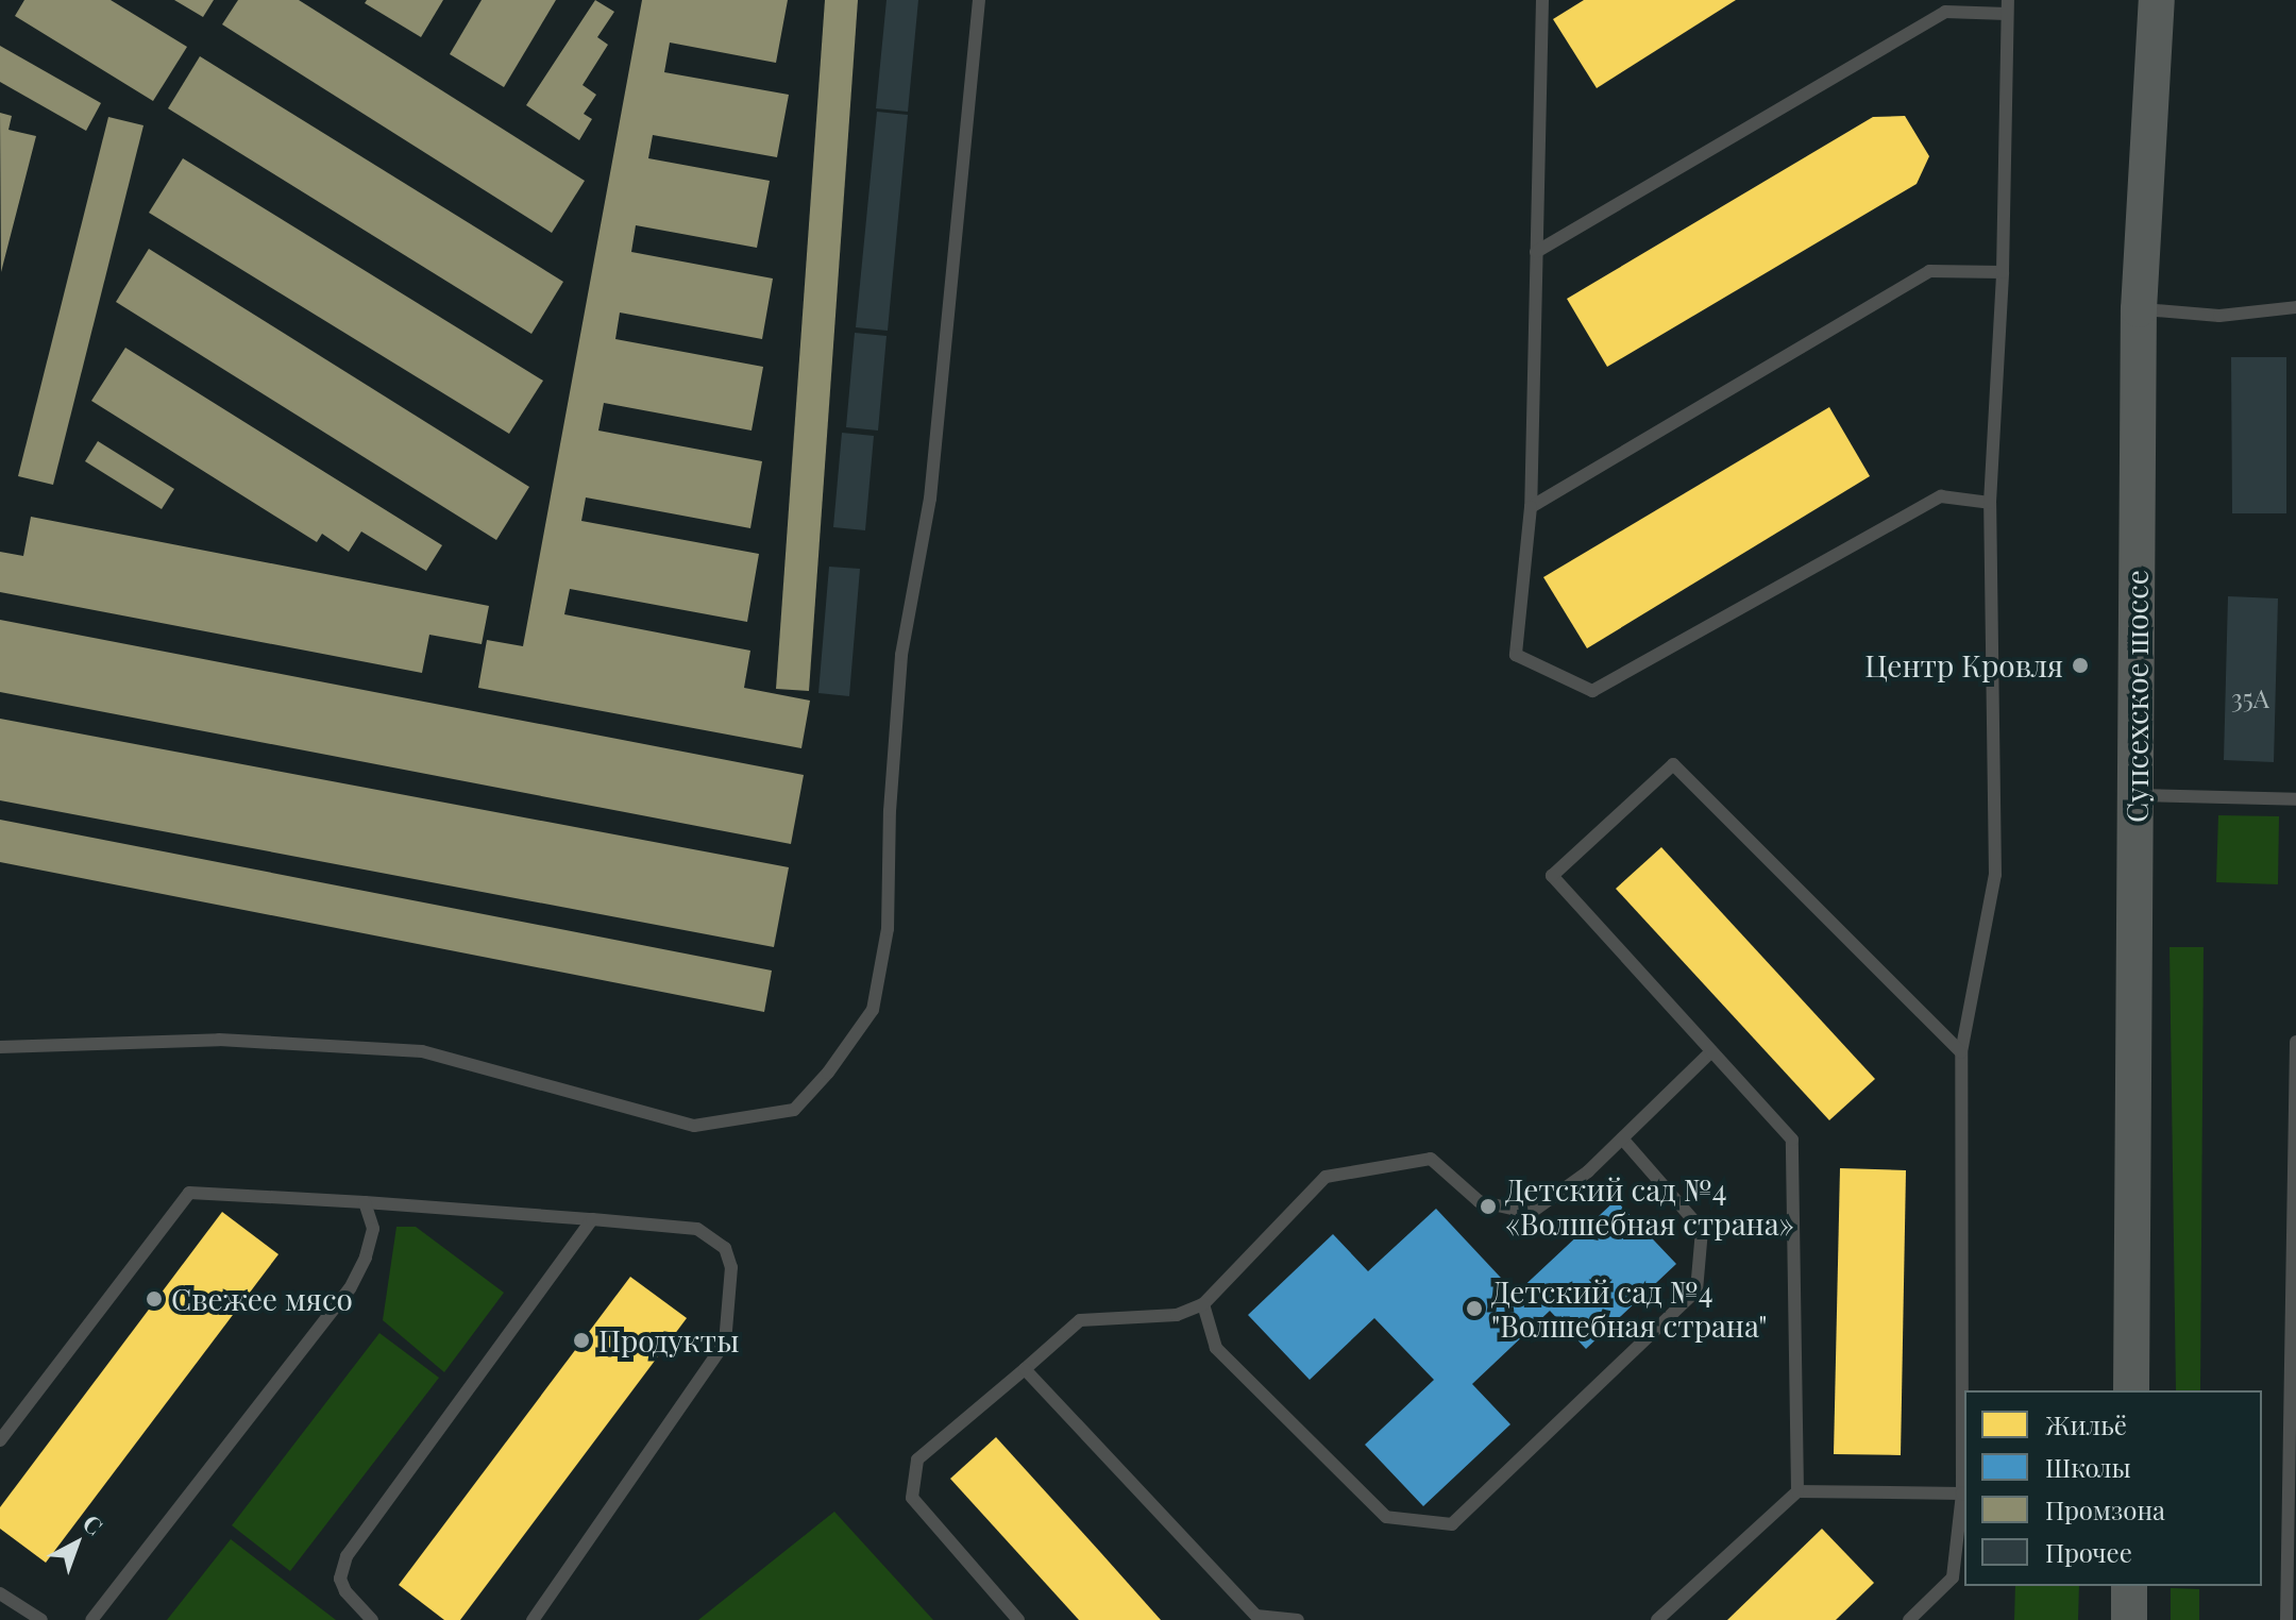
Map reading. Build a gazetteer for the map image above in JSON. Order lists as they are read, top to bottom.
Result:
{
  "streets": {
    "main road": ["Супсехское шоссе"]
  },
  "places": [
    "Центр Кровля",
    "Детский сад №4 «Волшебная страна»",
    "Свежее мясо",
    "Детский сад №4 \"Волшебная страна\"",
    "Продукты"
  ],
  "house_numbers": ["35А"],
  "legend": [
    "Жильё",
    "Школы",
    "Промзона",
    "Прочее"
  ],
  "north": "top right"
}
